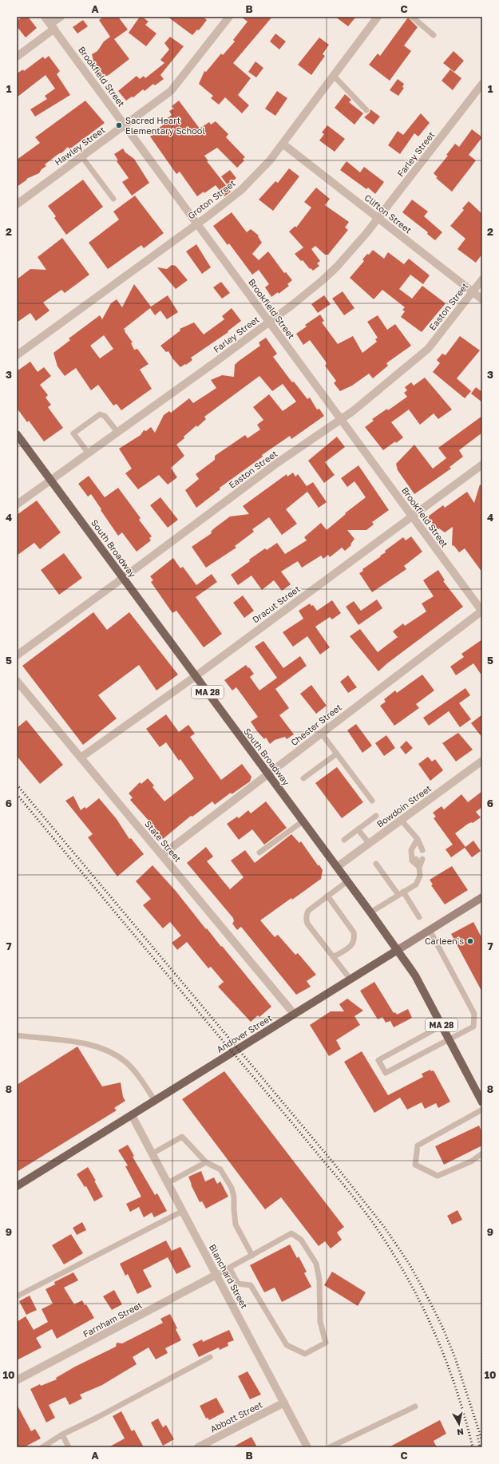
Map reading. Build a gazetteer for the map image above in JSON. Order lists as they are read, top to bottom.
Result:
{
  "streets": {
    "main road": ["South Broadway", "MA 28", "Andover Street"],
    "street": [
      "Brookfield Street",
      "Hawley Street",
      "Farley Street",
      "Groton Street",
      "Clifton Street",
      "Easton Street",
      "Dracut Street",
      "Chester Street",
      "Bowdoin Street",
      "State Street",
      "Blanchard Street",
      "Farnham Street",
      "Abbott Street"
    ]
  },
  "crossings": [
    ["Brookfield Street", "Hawley Street"],
    ["Brookfield Street", "Farley Street"],
    ["Brookfield Street", "Groton Street"],
    ["Brookfield Street", "Easton Street"],
    ["Brookfield Street", "Dracut Street"],
    ["Brookfield Street", "Chester Street"],
    ["Farley Street", "Clifton Street"],
    ["Farley Street", "South Broadway"],
    ["Groton Street", "Clifton Street"],
    ["Clifton Street", "Easton Street"],
    ["Easton Street", "South Broadway"],
    ["South Broadway", "Dracut Street"],
    ["South Broadway", "Chester Street"],
    ["South Broadway", "Bowdoin Street"],
    ["South Broadway", "Andover Street"],
    ["Dracut Street", "State Street"],
    ["Chester Street", "State Street"],
    ["State Street", "Andover Street"],
    ["Andover Street", "Blanchard Street"],
    ["Blanchard Street", "Farnham Street"],
    ["Blanchard Street", "Abbott Street"]
  ],
  "places": ["Sacred Heart Elementary School", "Carleen's"],
  "north": "bottom",
  "grid": {
    "columns": ["A", "B", "C"],
    "rows": [
      "1",
      "2",
      "3",
      "4",
      "5",
      "6",
      "7",
      "8",
      "9",
      "10"
    ]
  }
}
